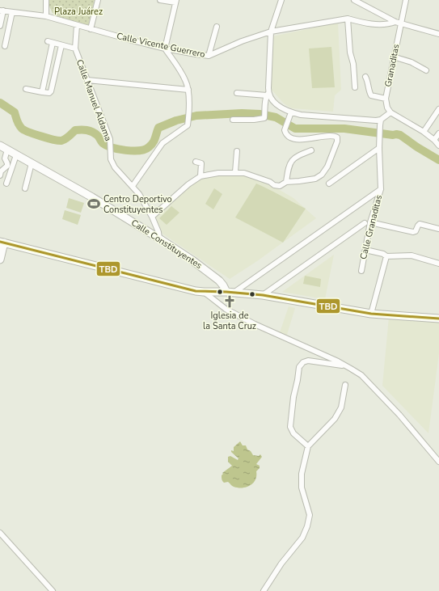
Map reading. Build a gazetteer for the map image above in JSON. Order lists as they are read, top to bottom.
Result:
{
  "streets": {
    "main road": ["Calle Constituyentes"],
    "street": [
      "Calle Vicente Guerrero",
      "Granaditas",
      "Calle Manuel Aldama",
      "Calle Granaditas"
    ]
  },
  "crossings": [
    ["Calle Vicente Guerrero", "Granaditas"],
    ["Calle Vicente Guerrero", "Calle Manuel Aldama"],
    ["Calle Manuel Aldama", "Calle Constituyentes"]
  ],
  "parks": ["Plaza Juárez"],
  "places": {
    "sports": ["Centro Deportivo Constituyentes"],
    "church": ["Iglesia de la Santa Cruz"]
  },
  "lines": ["transit line TBD"]
}
